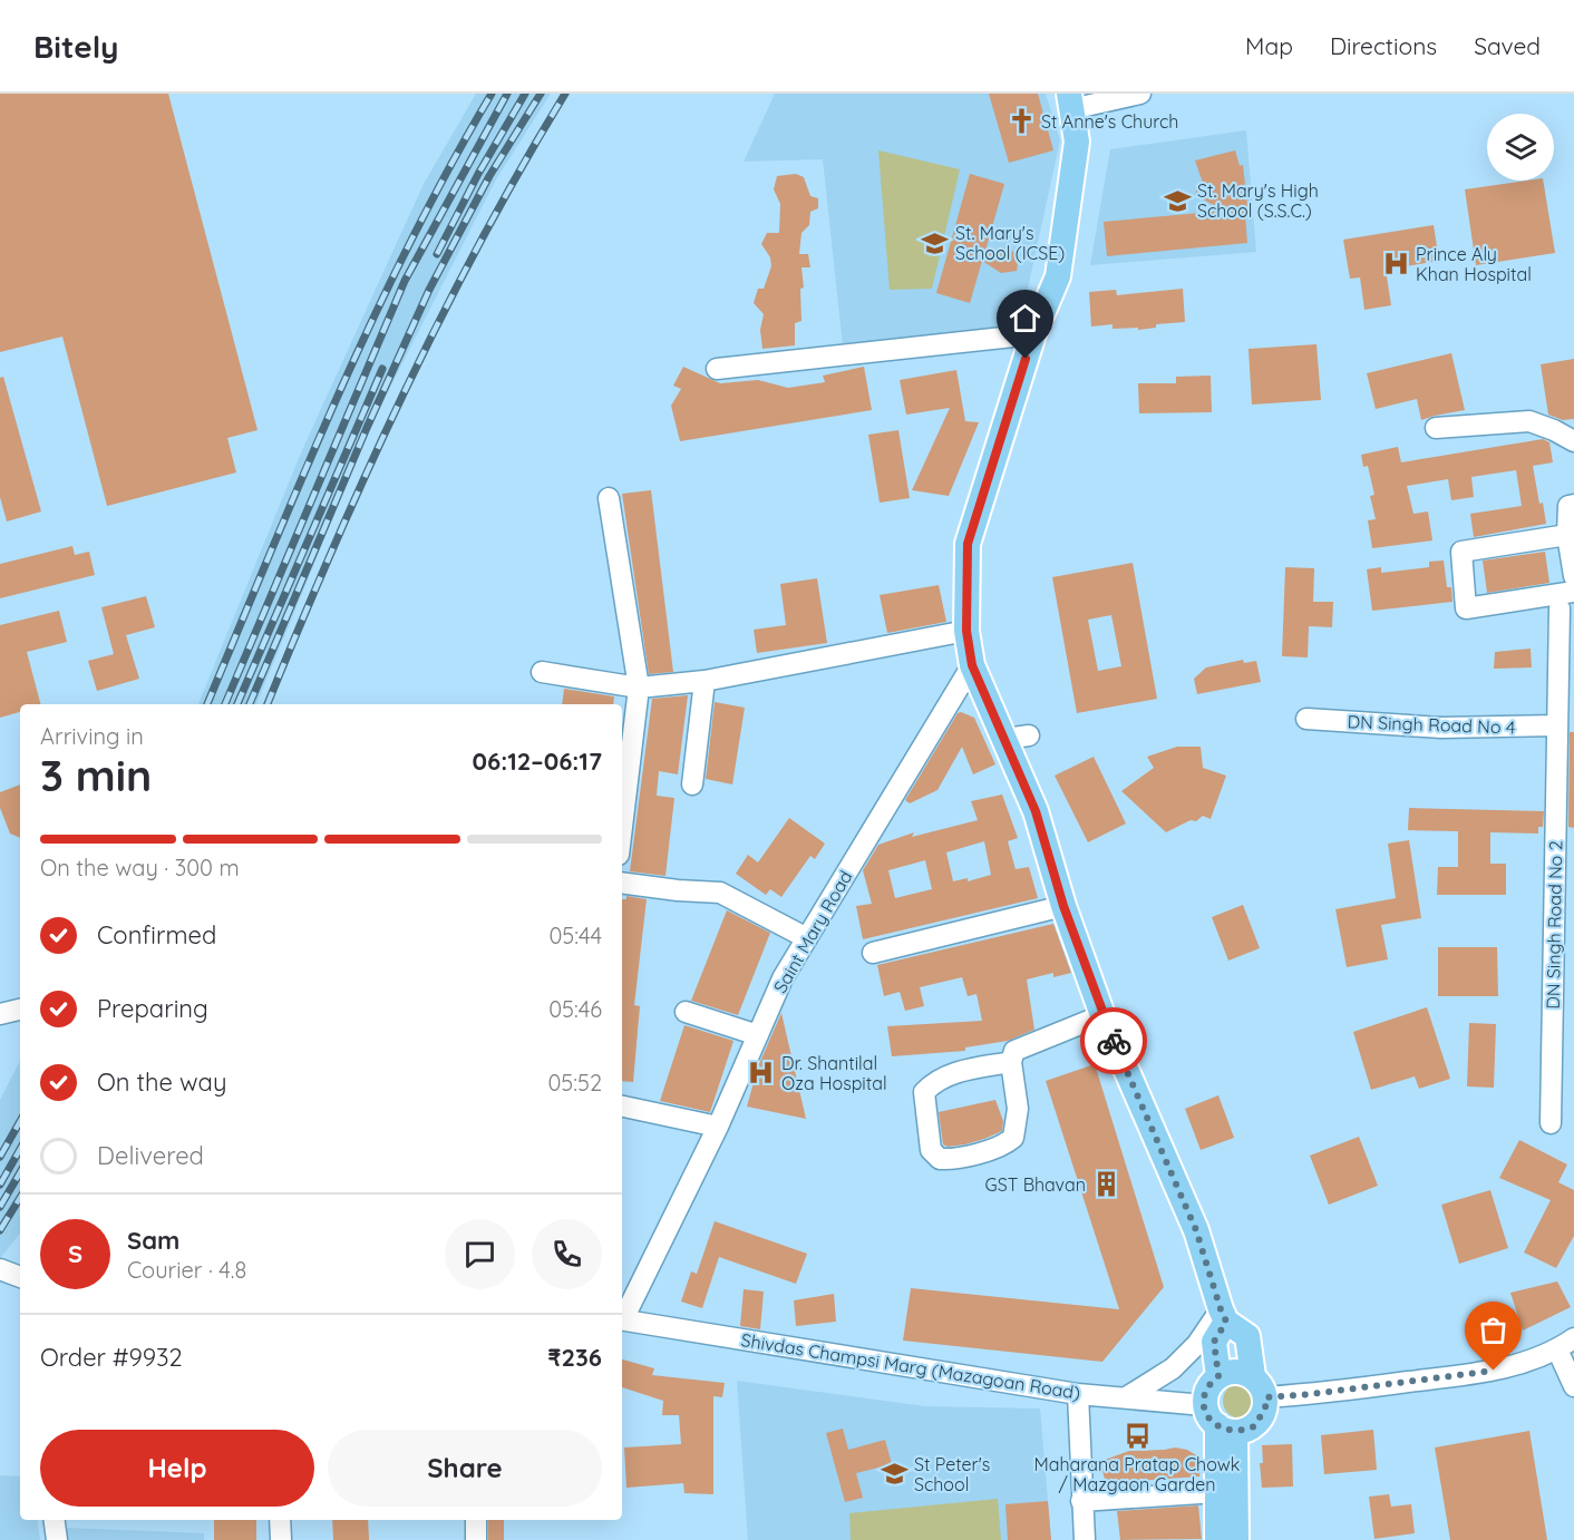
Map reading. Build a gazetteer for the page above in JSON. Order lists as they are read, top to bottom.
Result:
{
  "streets": {
    "street": [
      "DN Singh Road No 4",
      "DN Singh Road No 2",
      "Saint Mary Road",
      "Shivdas Champsi Marg (Mazagoan Road)"
    ]
  },
  "crossings": [
    ["DN Singh Road No 4", "DN Singh Road No 2"]
  ],
  "places": {
    "church": ["St Anne's Church"],
    "school or university": ["St. Mary's High School (S.S.C.)", "St. Mary's School (ICSE)", "St Peter's School"],
    "hospital": ["Prince Aly Khan Hospital", "Dr. Shantilal Oza Hospital"],
    "building": ["GST Bhavan"],
    "bus stop": ["Maharana Pratap Chowk / Mazgaon Garden"]
  },
  "page": {
    "header": "Bitely",
    "nav": ["Map", "Directions", "Saved"],
    "heading": ["3 min", "Arriving in", "06:12–06:17"],
    "panel": [
      "Sam",
      "Courier · 4.8",
      "Order #9932",
      "₹236"
    ],
    "bar": "On the way · 300 m",
    "list": [
      ["Confirmed", "05:44"],
      ["Preparing", "05:46"],
      ["On the way", "05:52"],
      "Delivered"
    ],
    "round": "S",
    "buttons": ["Help", "Share"]
  }
}
